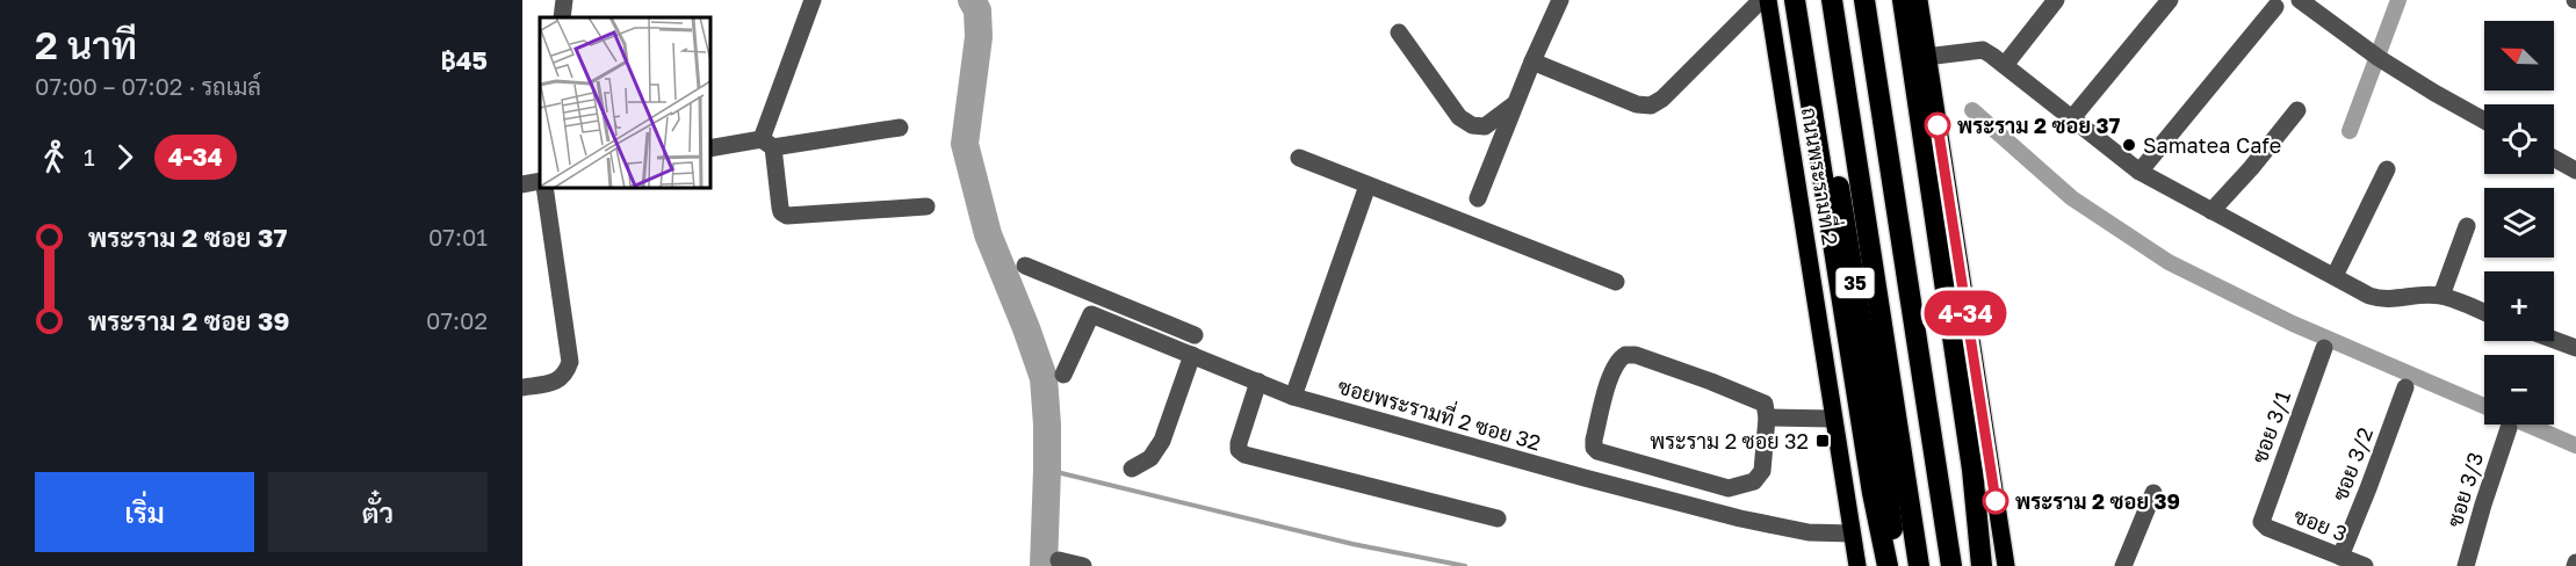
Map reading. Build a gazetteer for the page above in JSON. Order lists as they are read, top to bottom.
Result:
{
  "streets": {
    "highway": ["ถนนพระรามที่ 2", "35"],
    "street": [
      "ซอยพระรามที่ 2 ซอย 32",
      "ซอย 3/1",
      "ซอย 3/2",
      "ซอย 3/3",
      "ซอย 3"
    ]
  },
  "crossings": [
    ["ถนนพระรามที่ 2", "ซอยพระรามที่ 2 ซอย 32"],
    ["ซอย 3/1", "ซอย 3"],
    ["ซอย 3/2", "ซอย 3"]
  ],
  "places": {
    "other": ["พระราม 2 ซอย 37", "Samatea Cafe", "พระราม 2 ซอย 39"],
    "transit": ["พระราม 2 ซอย 32"]
  },
  "lines": ["bus line 4-34"],
  "north": "top left",
  "page": {
    "heading": ["2 นาที", "07:00 – 07:02 · รถเมล์", "฿45"],
    "on_map": "4-34",
    "map_buttons": ["+", "−"],
    "legs": ["1", "4-34"],
    "list": [
      {
        "name": "พระราม 2 ซอย 37",
        "value": "07:01"
      },
      {
        "name": "พระราม 2 ซอย 39",
        "value": "07:02"
      }
    ],
    "buttons": ["เริ่ม", "ตั๋ว"]
  }
}
